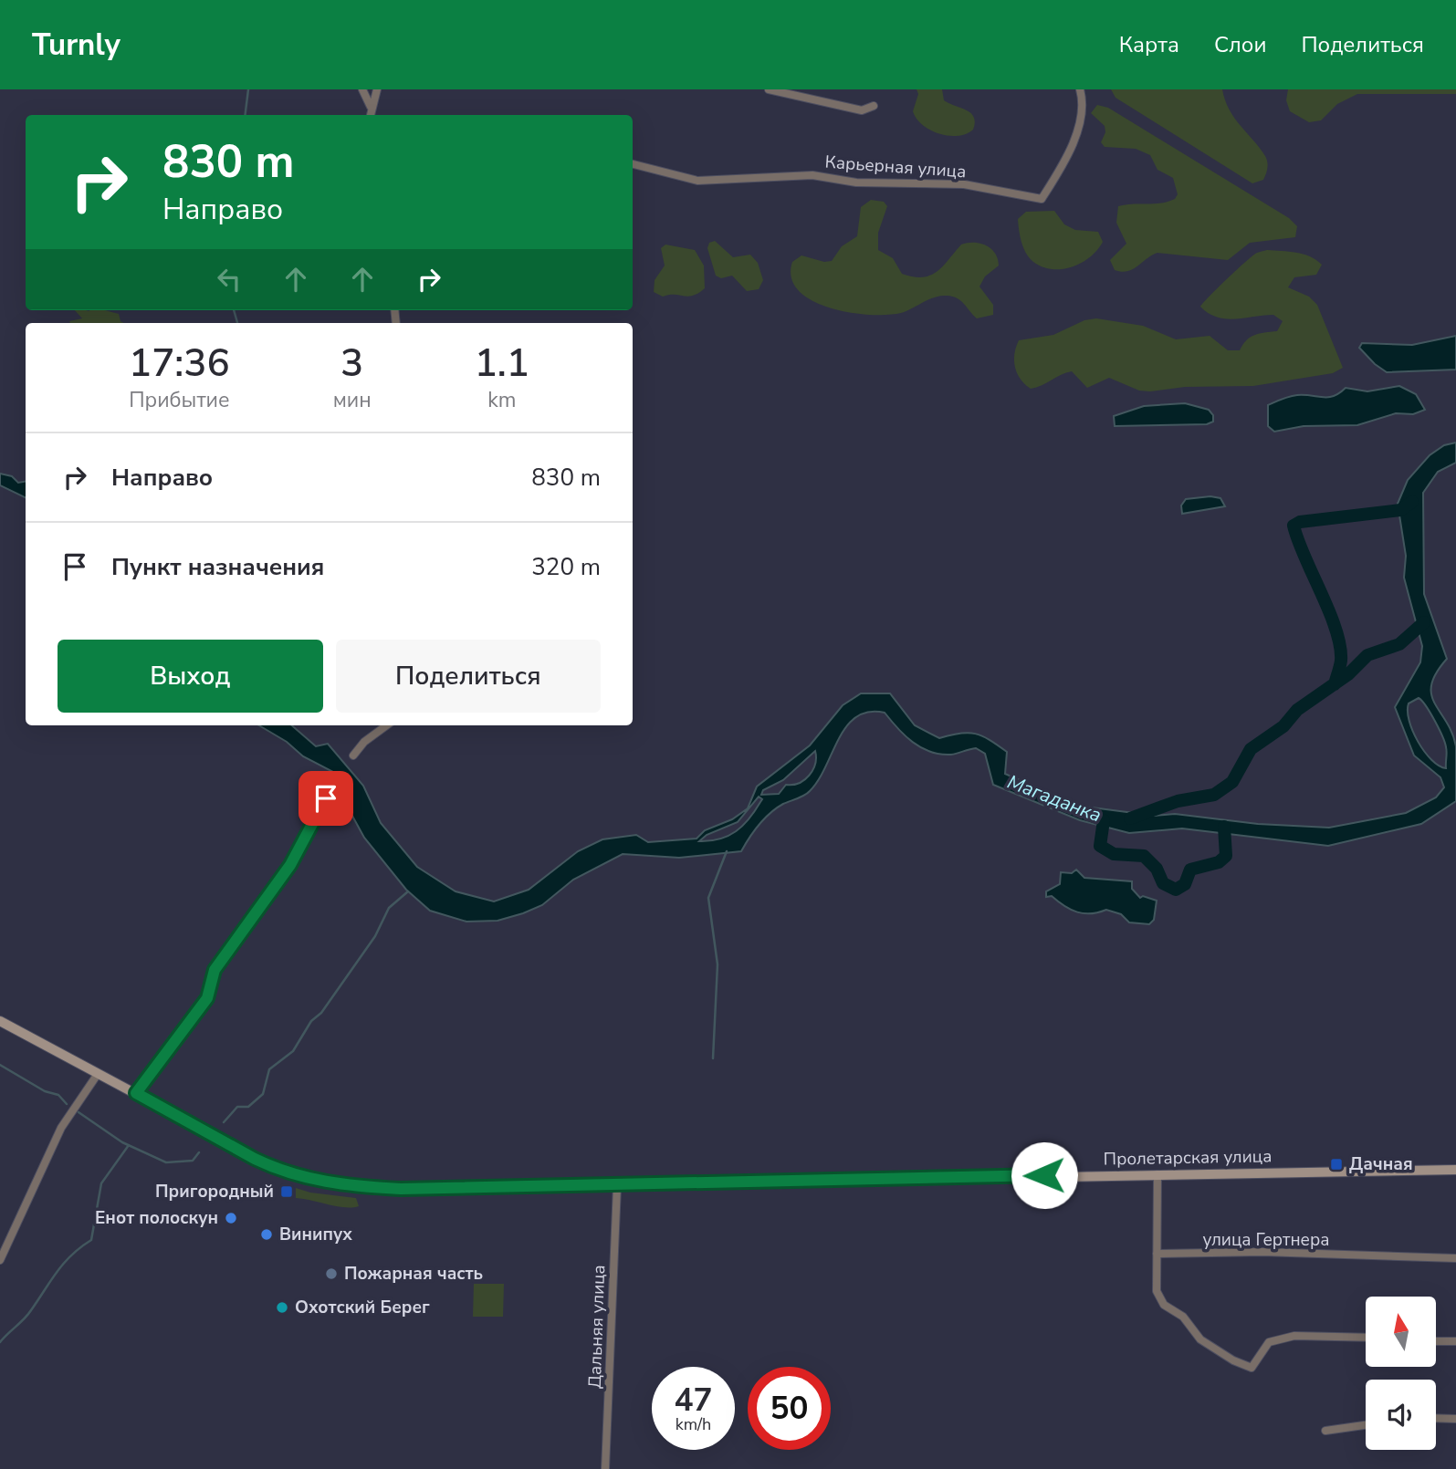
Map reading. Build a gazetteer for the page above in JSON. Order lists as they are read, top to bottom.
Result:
{
  "streets": {
    "main road": ["Пролетарская улица"],
    "street": ["Карьерная улица", "улица Гертнера", "Дальняя улица"]
  },
  "crossings": [
    ["Пролетарская улица", "Дальняя улица"]
  ],
  "water": ["Магаданка"],
  "places": {
    "transit": ["Дачная", "Пригородный"],
    "other": [
      "Енот полоскун",
      "Винипух",
      "Пожарная часть",
      "Охотский Берег"
    ]
  },
  "north": "top",
  "page": {
    "header": "Turnly",
    "nav": ["Карта", "Слои", "Поделиться"],
    "turn": ["830 m", "Направо"],
    "eta": [
      "17:36",
      "Прибытие",
      "3",
      "мин",
      "1.1",
      "km"
    ],
    "list": [
      {
        "name": "Направо",
        "value": "830 m"
      },
      {
        "name": "Пункт назначения",
        "value": "320 m"
      }
    ],
    "buttons": ["Выход", "Поделиться"],
    "speed": "47 km/h",
    "limit": "50"
  }
}
